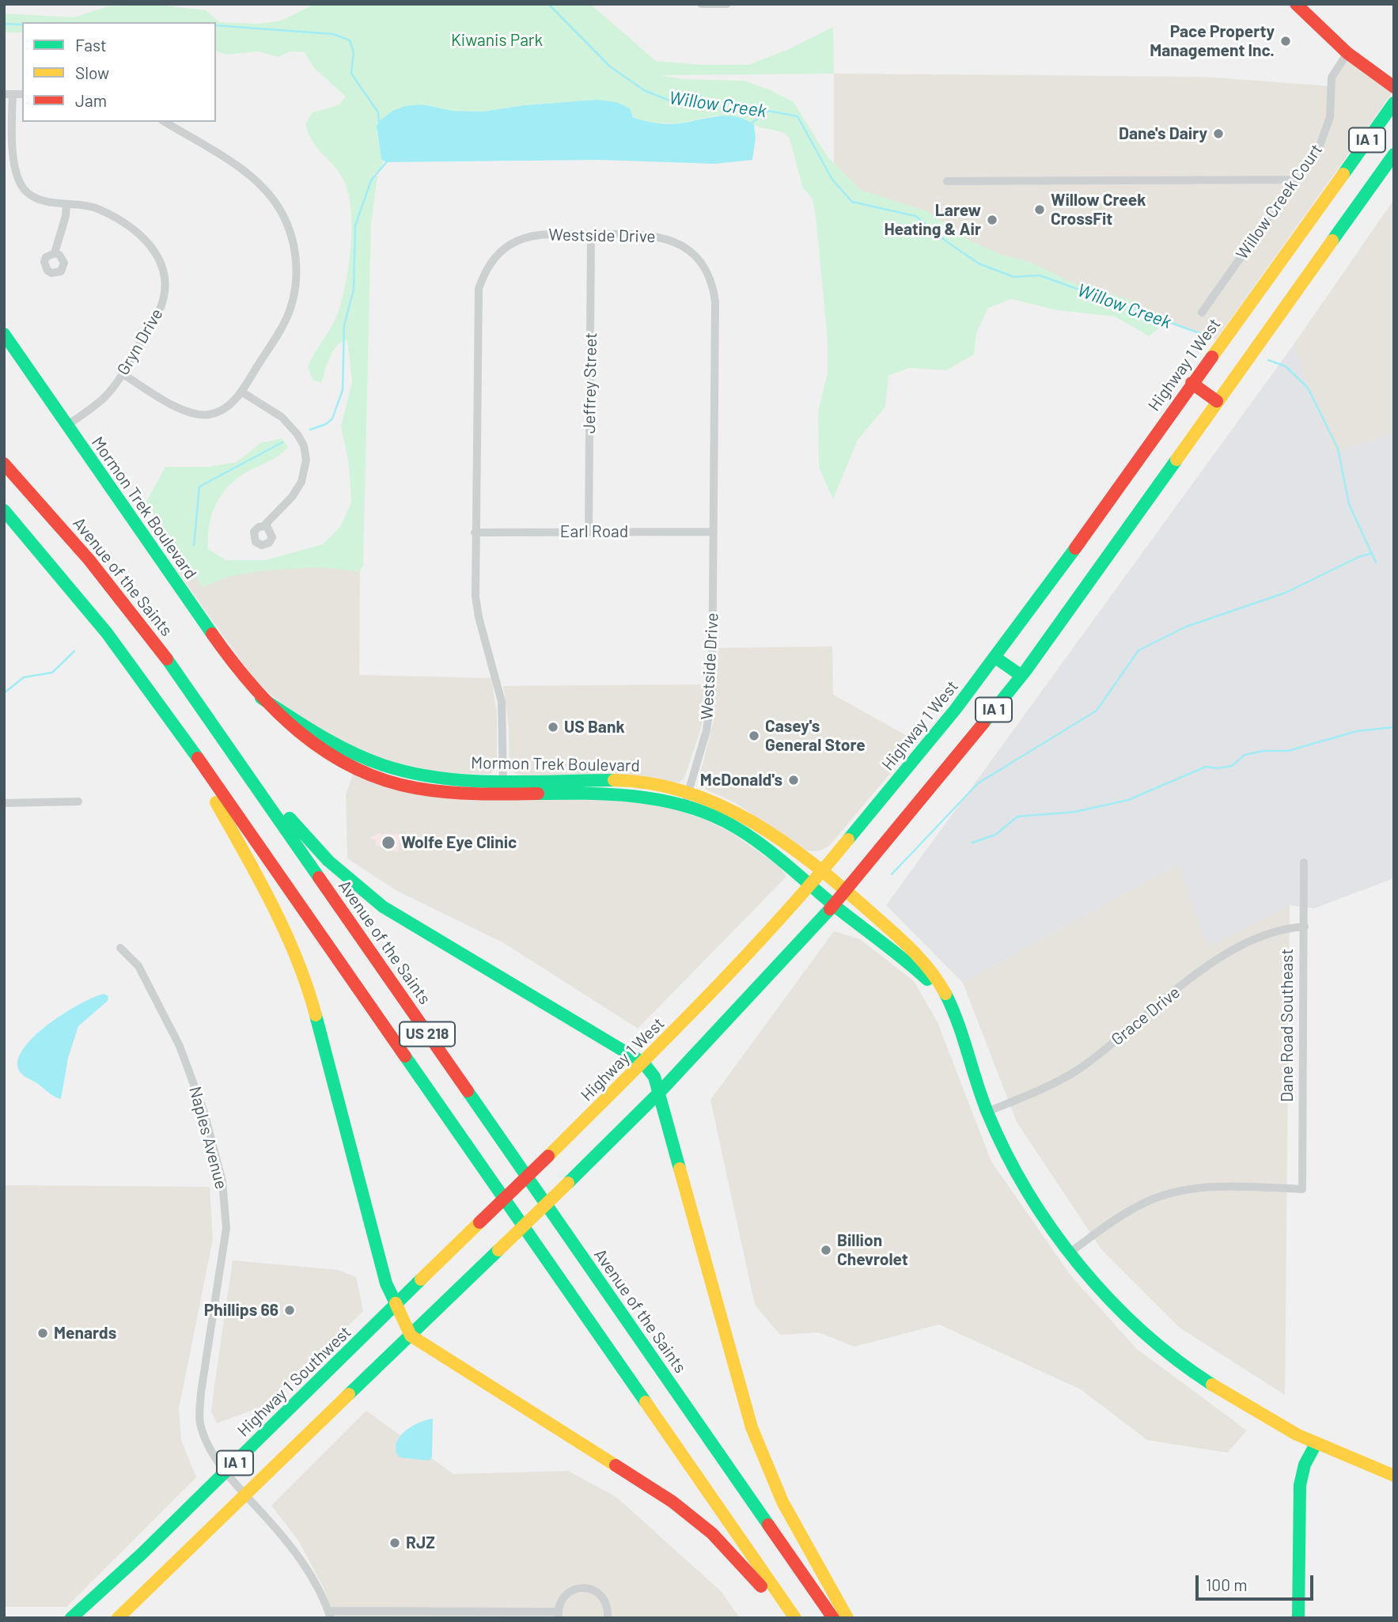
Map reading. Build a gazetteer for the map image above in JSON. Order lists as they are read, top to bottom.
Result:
{
  "streets": {
    "main road": [
      "IA 1",
      "Highway 1 West",
      "Mormon Trek Boulevard",
      "Avenue of the Saints",
      "US 218",
      "Highway 1 Southwest"
    ],
    "street": [
      "Willow Creek Court",
      "Westside Drive",
      "Gryn Drive",
      "Jeffrey Street",
      "Earl Road",
      "Grace Drive",
      "Dane Road Southeast",
      "Naples Avenue"
    ]
  },
  "crossings": [
    ["IA 1", "Mormon Trek Boulevard"],
    ["IA 1", "Naples Avenue"],
    ["Westside Drive", "Jeffrey Street"],
    ["Westside Drive", "Mormon Trek Boulevard"],
    ["Westside Drive", "Earl Road"],
    ["Gryn Drive", "Mormon Trek Boulevard"],
    ["Highway 1 West", "Mormon Trek Boulevard"],
    ["Highway 1 West", "Highway 1 Southwest"],
    ["Jeffrey Street", "Earl Road"],
    ["Mormon Trek Boulevard", "Grace Drive"],
    ["Mormon Trek Boulevard", "Dane Road Southeast"],
    ["Grace Drive", "Dane Road Southeast"],
    ["Naples Avenue", "Highway 1 Southwest"]
  ],
  "water": ["Willow Creek"],
  "parks": ["Kiwanis Park"],
  "places": [
    "Pace Property Management Inc.",
    "Dane's Dairy",
    "Willow Creek CrossFit",
    "Larew Heating & Air",
    "US Bank",
    "Casey's General Store",
    "McDonald's",
    "Wolfe Eye Clinic",
    "Billion Chevrolet",
    "Phillips 66",
    "Menards",
    "RJZ"
  ],
  "legend": ["Fast", "Slow", "Jam"],
  "scale_bar": "100 m"
}
